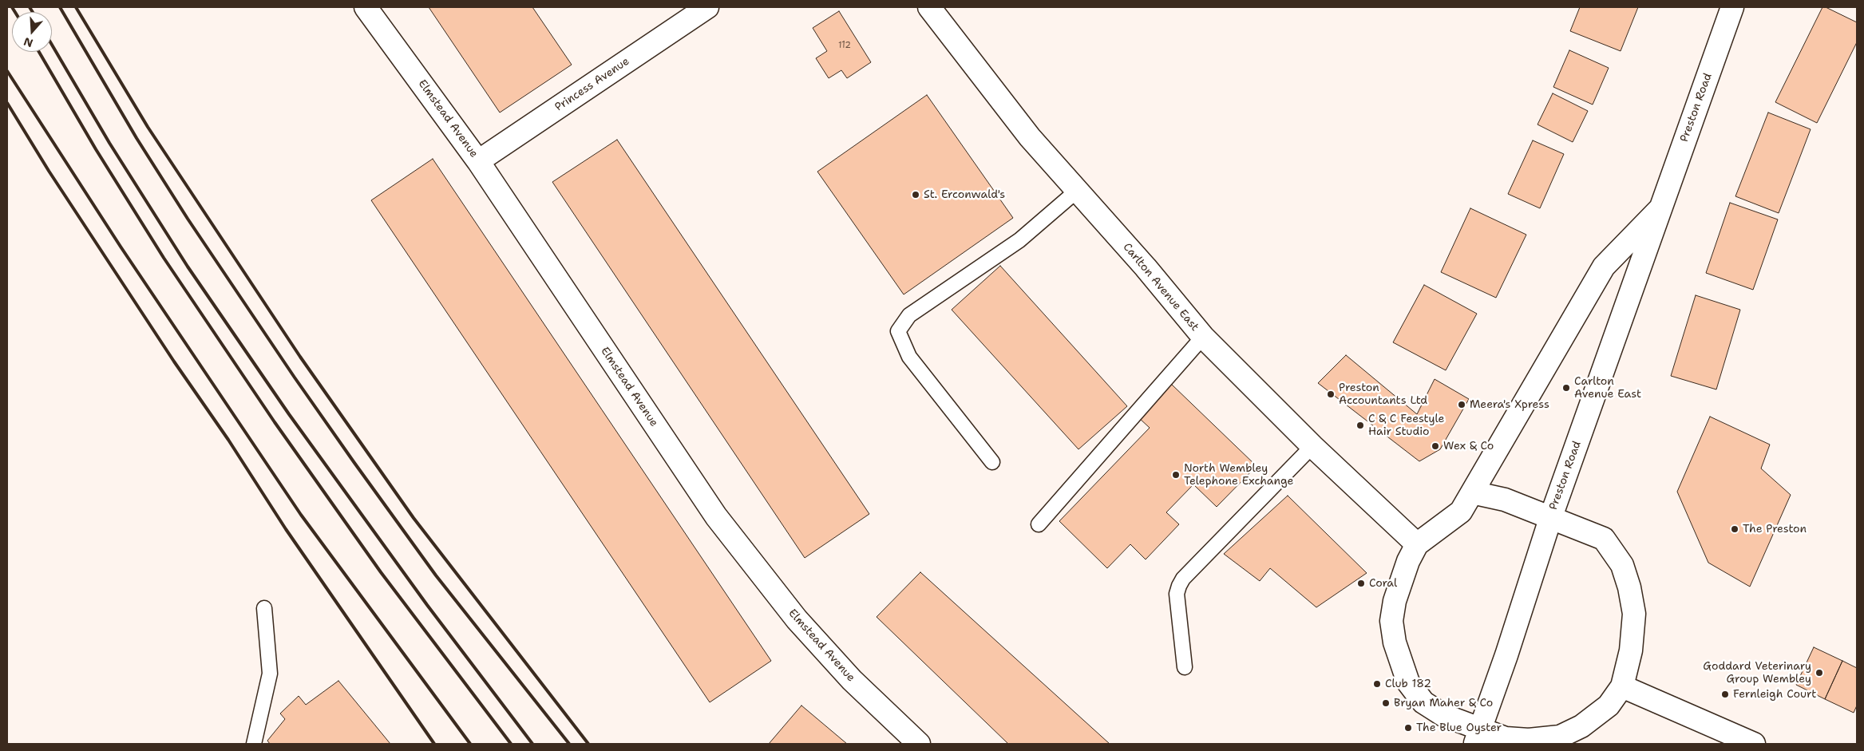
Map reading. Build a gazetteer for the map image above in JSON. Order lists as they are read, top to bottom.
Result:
{
  "streets": {
    "street": [
      "Princess Avenue",
      "Preston Road",
      "Elmstead Avenue",
      "Carlton Avenue East"
    ]
  },
  "crossings": [
    ["Princess Avenue", "Elmstead Avenue"]
  ],
  "places": [
    "St. Erconwald's",
    "Carlton Avenue East",
    "Preston Accountants Ltd",
    "Meera's Xpress",
    "C & C Feestyle Hair Studio",
    "Wex & Co",
    "North Wembley Telephone Exchange",
    "The Preston",
    "Coral",
    "Goddard Veterinary Group Wembley",
    "Club 182",
    "Fernleigh Court",
    "Bryan Maher & Co",
    "The Blue Oyster"
  ],
  "house_numbers": ["112"],
  "north": "bottom"
}
